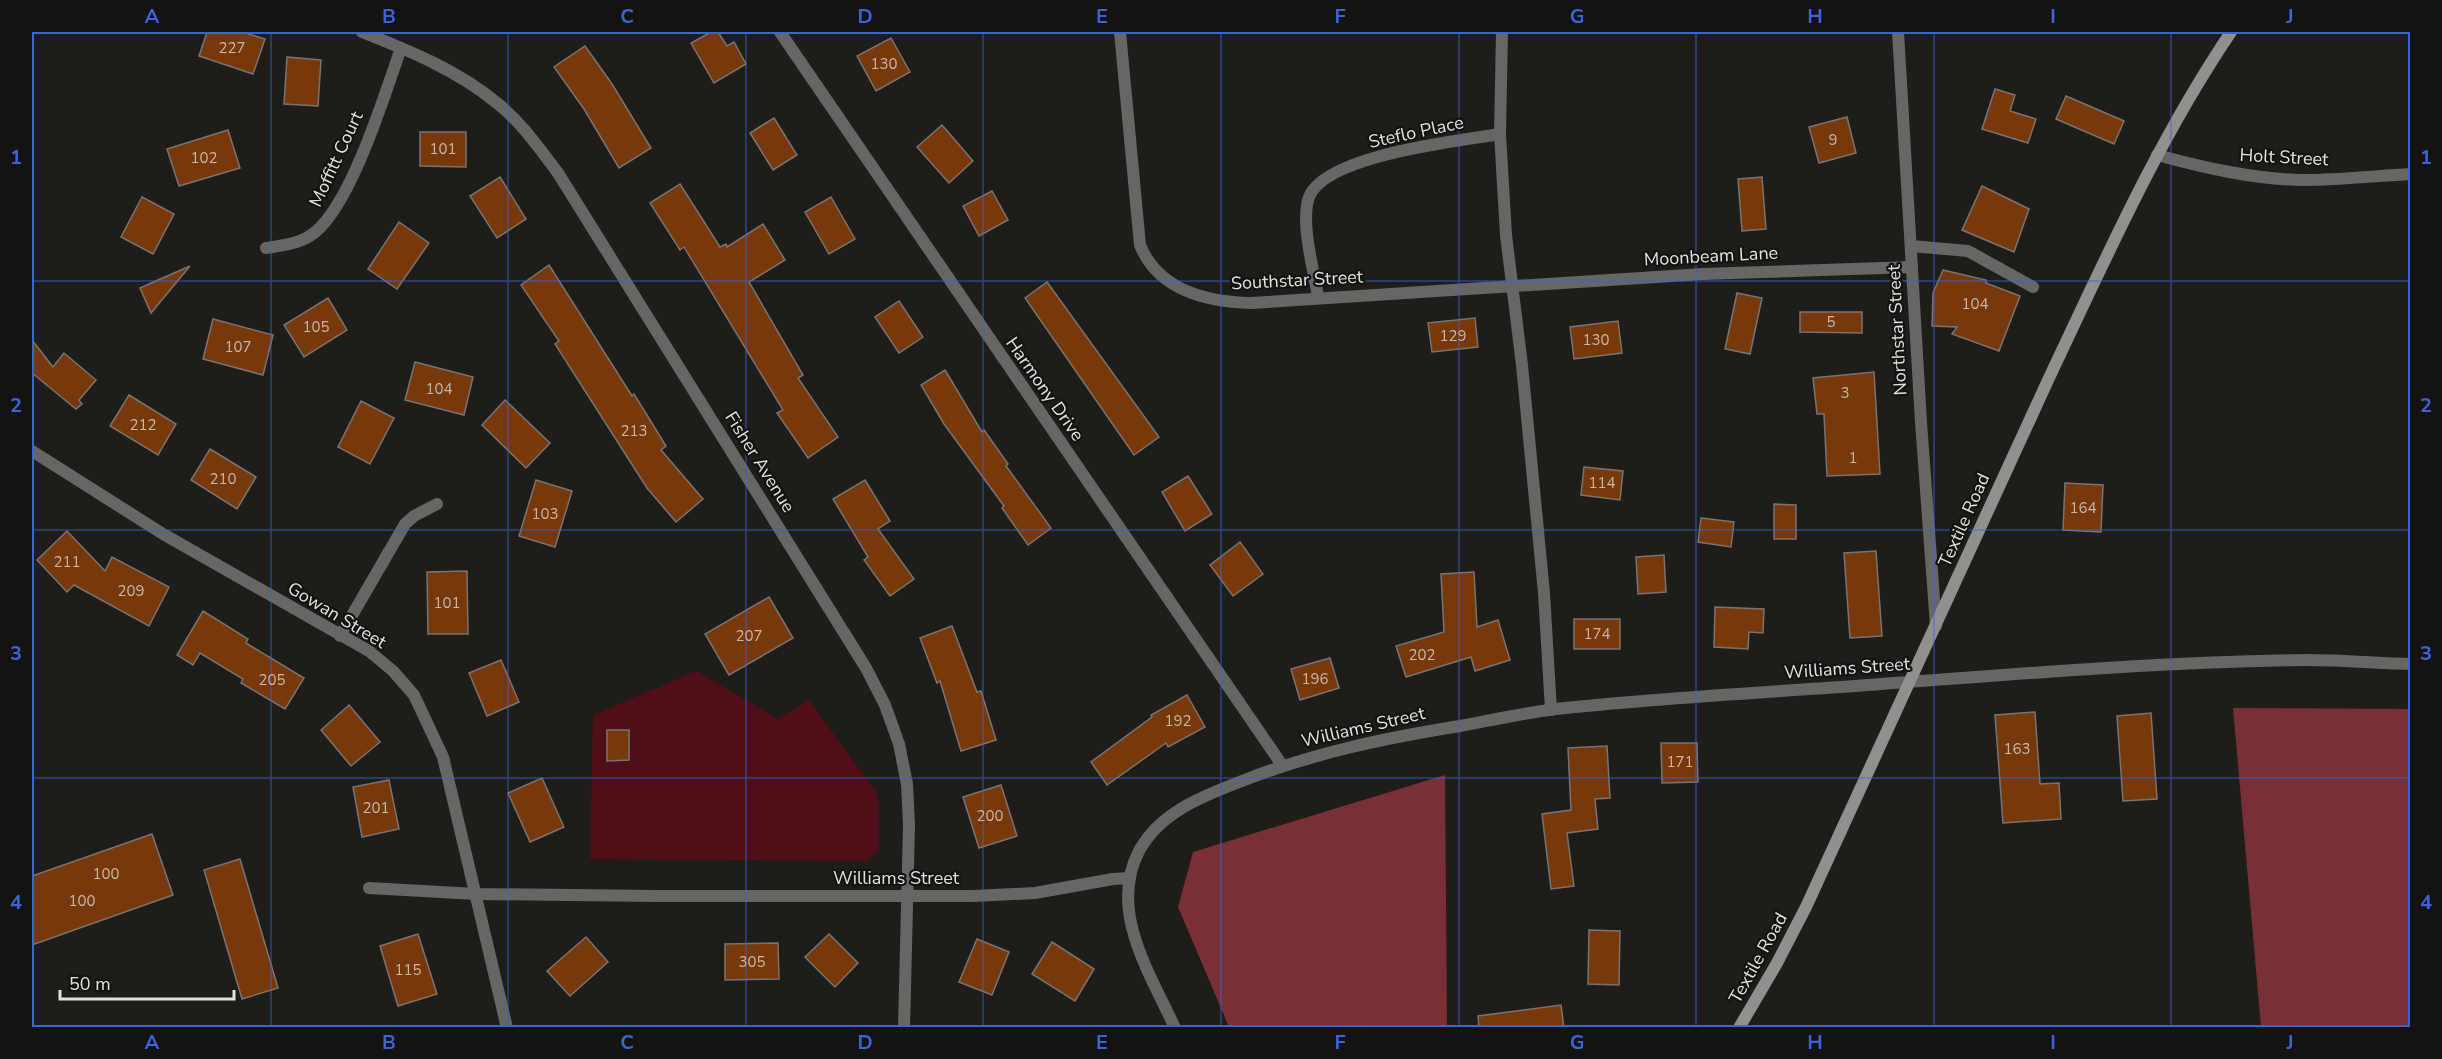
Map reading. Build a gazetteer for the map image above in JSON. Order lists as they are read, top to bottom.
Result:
{
  "streets": {
    "street": [
      "Steflo Place",
      "Holt Street",
      "Moffitt Court",
      "Moonbeam Lane",
      "Southstar Street",
      "Northstar Street",
      "Harmony Drive",
      "Fisher Avenue",
      "Textile Road",
      "Gowan Street",
      "Williams Street"
    ]
  },
  "crossings": [
    ["Steflo Place", "Southstar Street"],
    ["Holt Street", "Textile Road"],
    ["Moffitt Court", "Fisher Avenue"],
    ["Moonbeam Lane", "Southstar Street"],
    ["Moonbeam Lane", "Northstar Street"],
    ["Northstar Street", "Textile Road"],
    ["Harmony Drive", "Williams Street"],
    ["Fisher Avenue", "Williams Street"],
    ["Textile Road", "Williams Street"],
    ["Gowan Street", "Williams Street"]
  ],
  "house_numbers": [
    "227",
    "130",
    "9",
    "101",
    "102",
    "104",
    "5",
    "105",
    "129",
    "130",
    "107",
    "104",
    "3",
    "212",
    "213",
    "1",
    "210",
    "114",
    "164",
    "103",
    "211",
    "209",
    "101",
    "174",
    "207",
    "202",
    "196",
    "205",
    "192",
    "163",
    "171",
    "201",
    "200",
    "100",
    "100",
    "305",
    "115"
  ],
  "scale_bar": "50 m",
  "grid": {
    "columns": [
      "A",
      "B",
      "C",
      "D",
      "E",
      "F",
      "G",
      "H",
      "I",
      "J"
    ],
    "rows": [
      "1",
      "2",
      "3",
      "4"
    ]
  }
}
